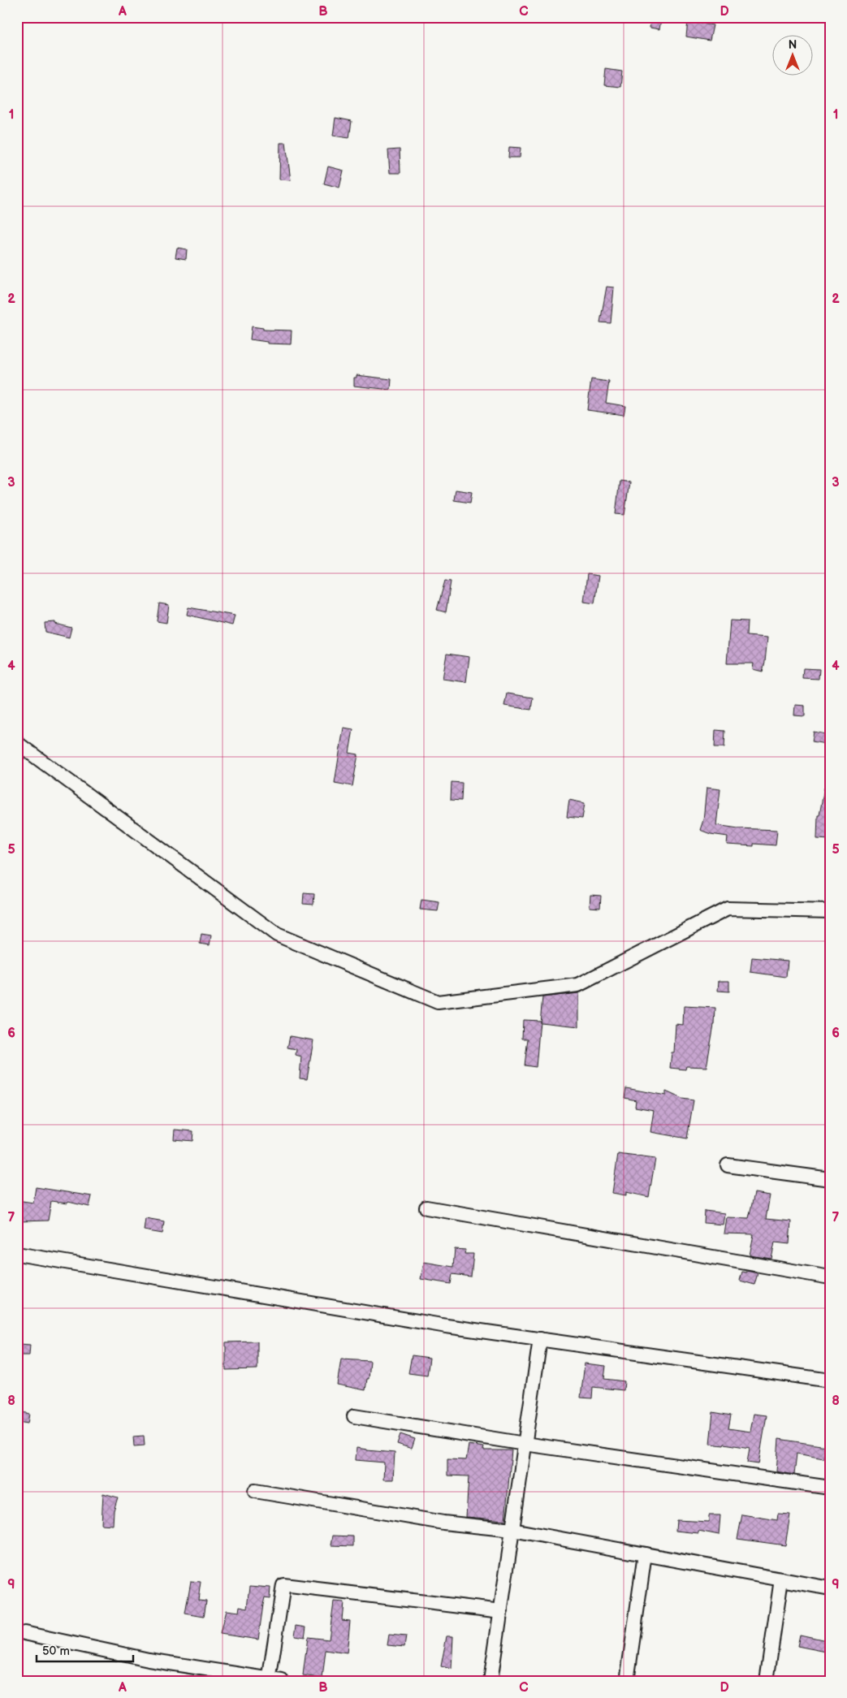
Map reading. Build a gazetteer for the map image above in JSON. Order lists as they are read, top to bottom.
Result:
{
  "scale_bar": "50 m",
  "north": "top",
  "grid": {
    "columns": [
      "A",
      "B",
      "C",
      "D"
    ],
    "rows": [
      "1",
      "2",
      "3",
      "4",
      "5",
      "6",
      "7",
      "8",
      "9"
    ]
  }
}
